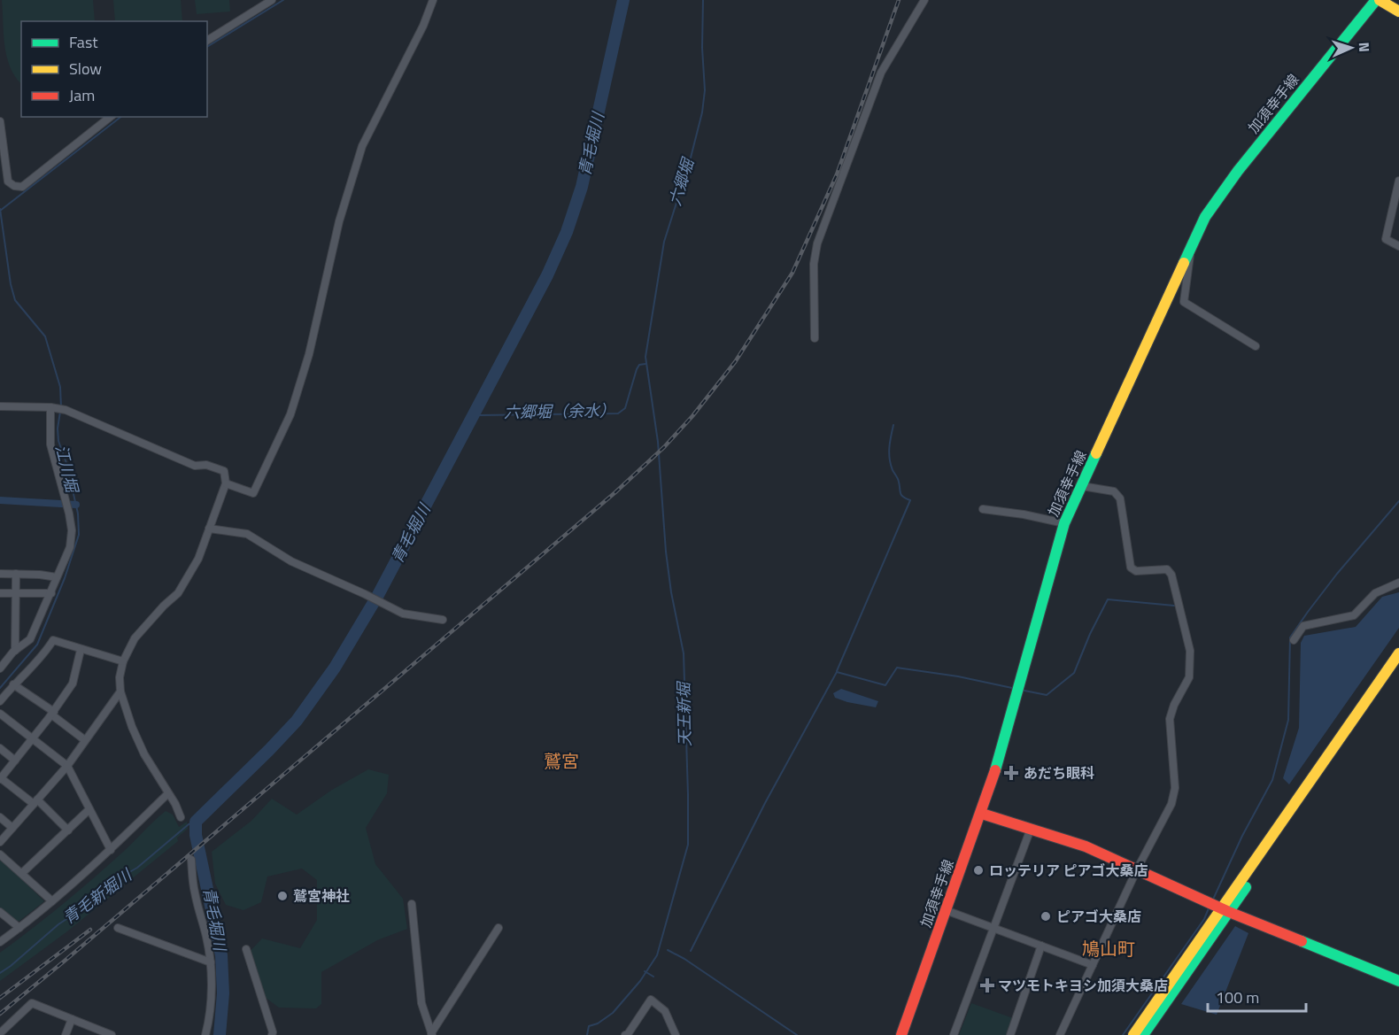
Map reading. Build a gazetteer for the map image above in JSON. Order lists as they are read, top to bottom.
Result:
{
  "streets": {
    "main road": ["加須幸手線"]
  },
  "districts": ["鷲宮", "鳩山町"],
  "water": [
    "青毛堀川",
    "六郷堀",
    "六郷堀（余水）",
    "江川堀",
    "天王新堀",
    "青毛新堀川"
  ],
  "places": {
    "health": ["あだち眼科", "マツモトキヨシ加須大桑店"],
    "other": ["ロッテリア ピアゴ大桑店", "鷲宮神社", "ピアゴ大桑店"]
  },
  "legend": ["Fast", "Slow", "Jam"],
  "scale_bar": "100 m",
  "north": "right"
}
